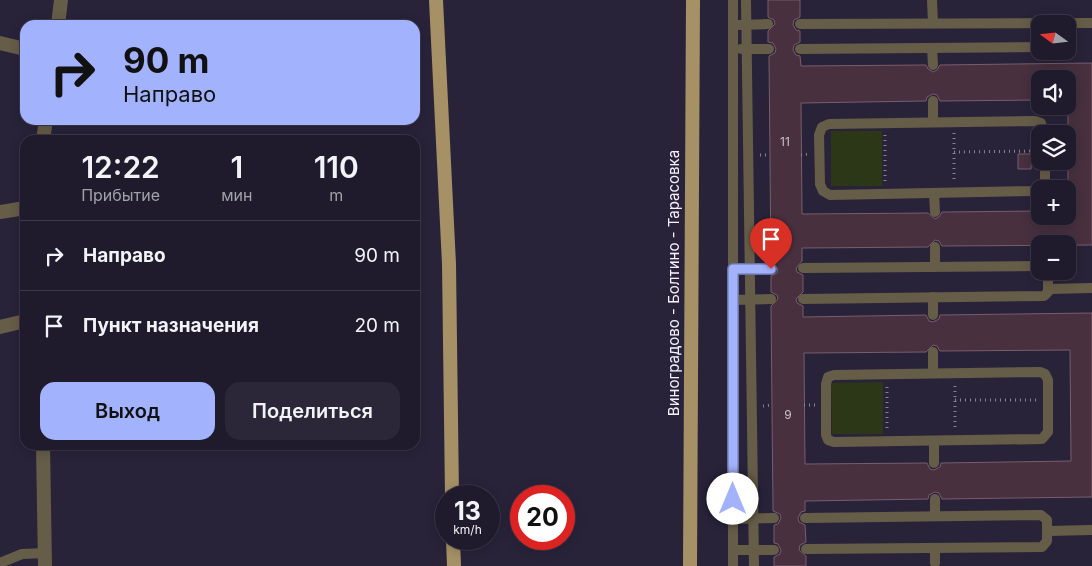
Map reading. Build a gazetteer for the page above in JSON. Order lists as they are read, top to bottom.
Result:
{
  "streets": {
    "main road": ["Виноградово - Болтино - Тарасовка"]
  },
  "house_numbers": ["11", "9"],
  "north": "left",
  "page": {
    "map_buttons": ["+", "−"],
    "turn": ["90 m", "Направо"],
    "eta": [
      "12:22",
      "Прибытие",
      "1",
      "мин",
      "110",
      "m"
    ],
    "list": [
      {
        "name": "Направо",
        "value": "90 m"
      },
      {
        "name": "Пункт назначения",
        "value": "20 m"
      }
    ],
    "buttons": ["Выход", "Поделиться"],
    "speed": "13 km/h",
    "limit": "20"
  }
}
